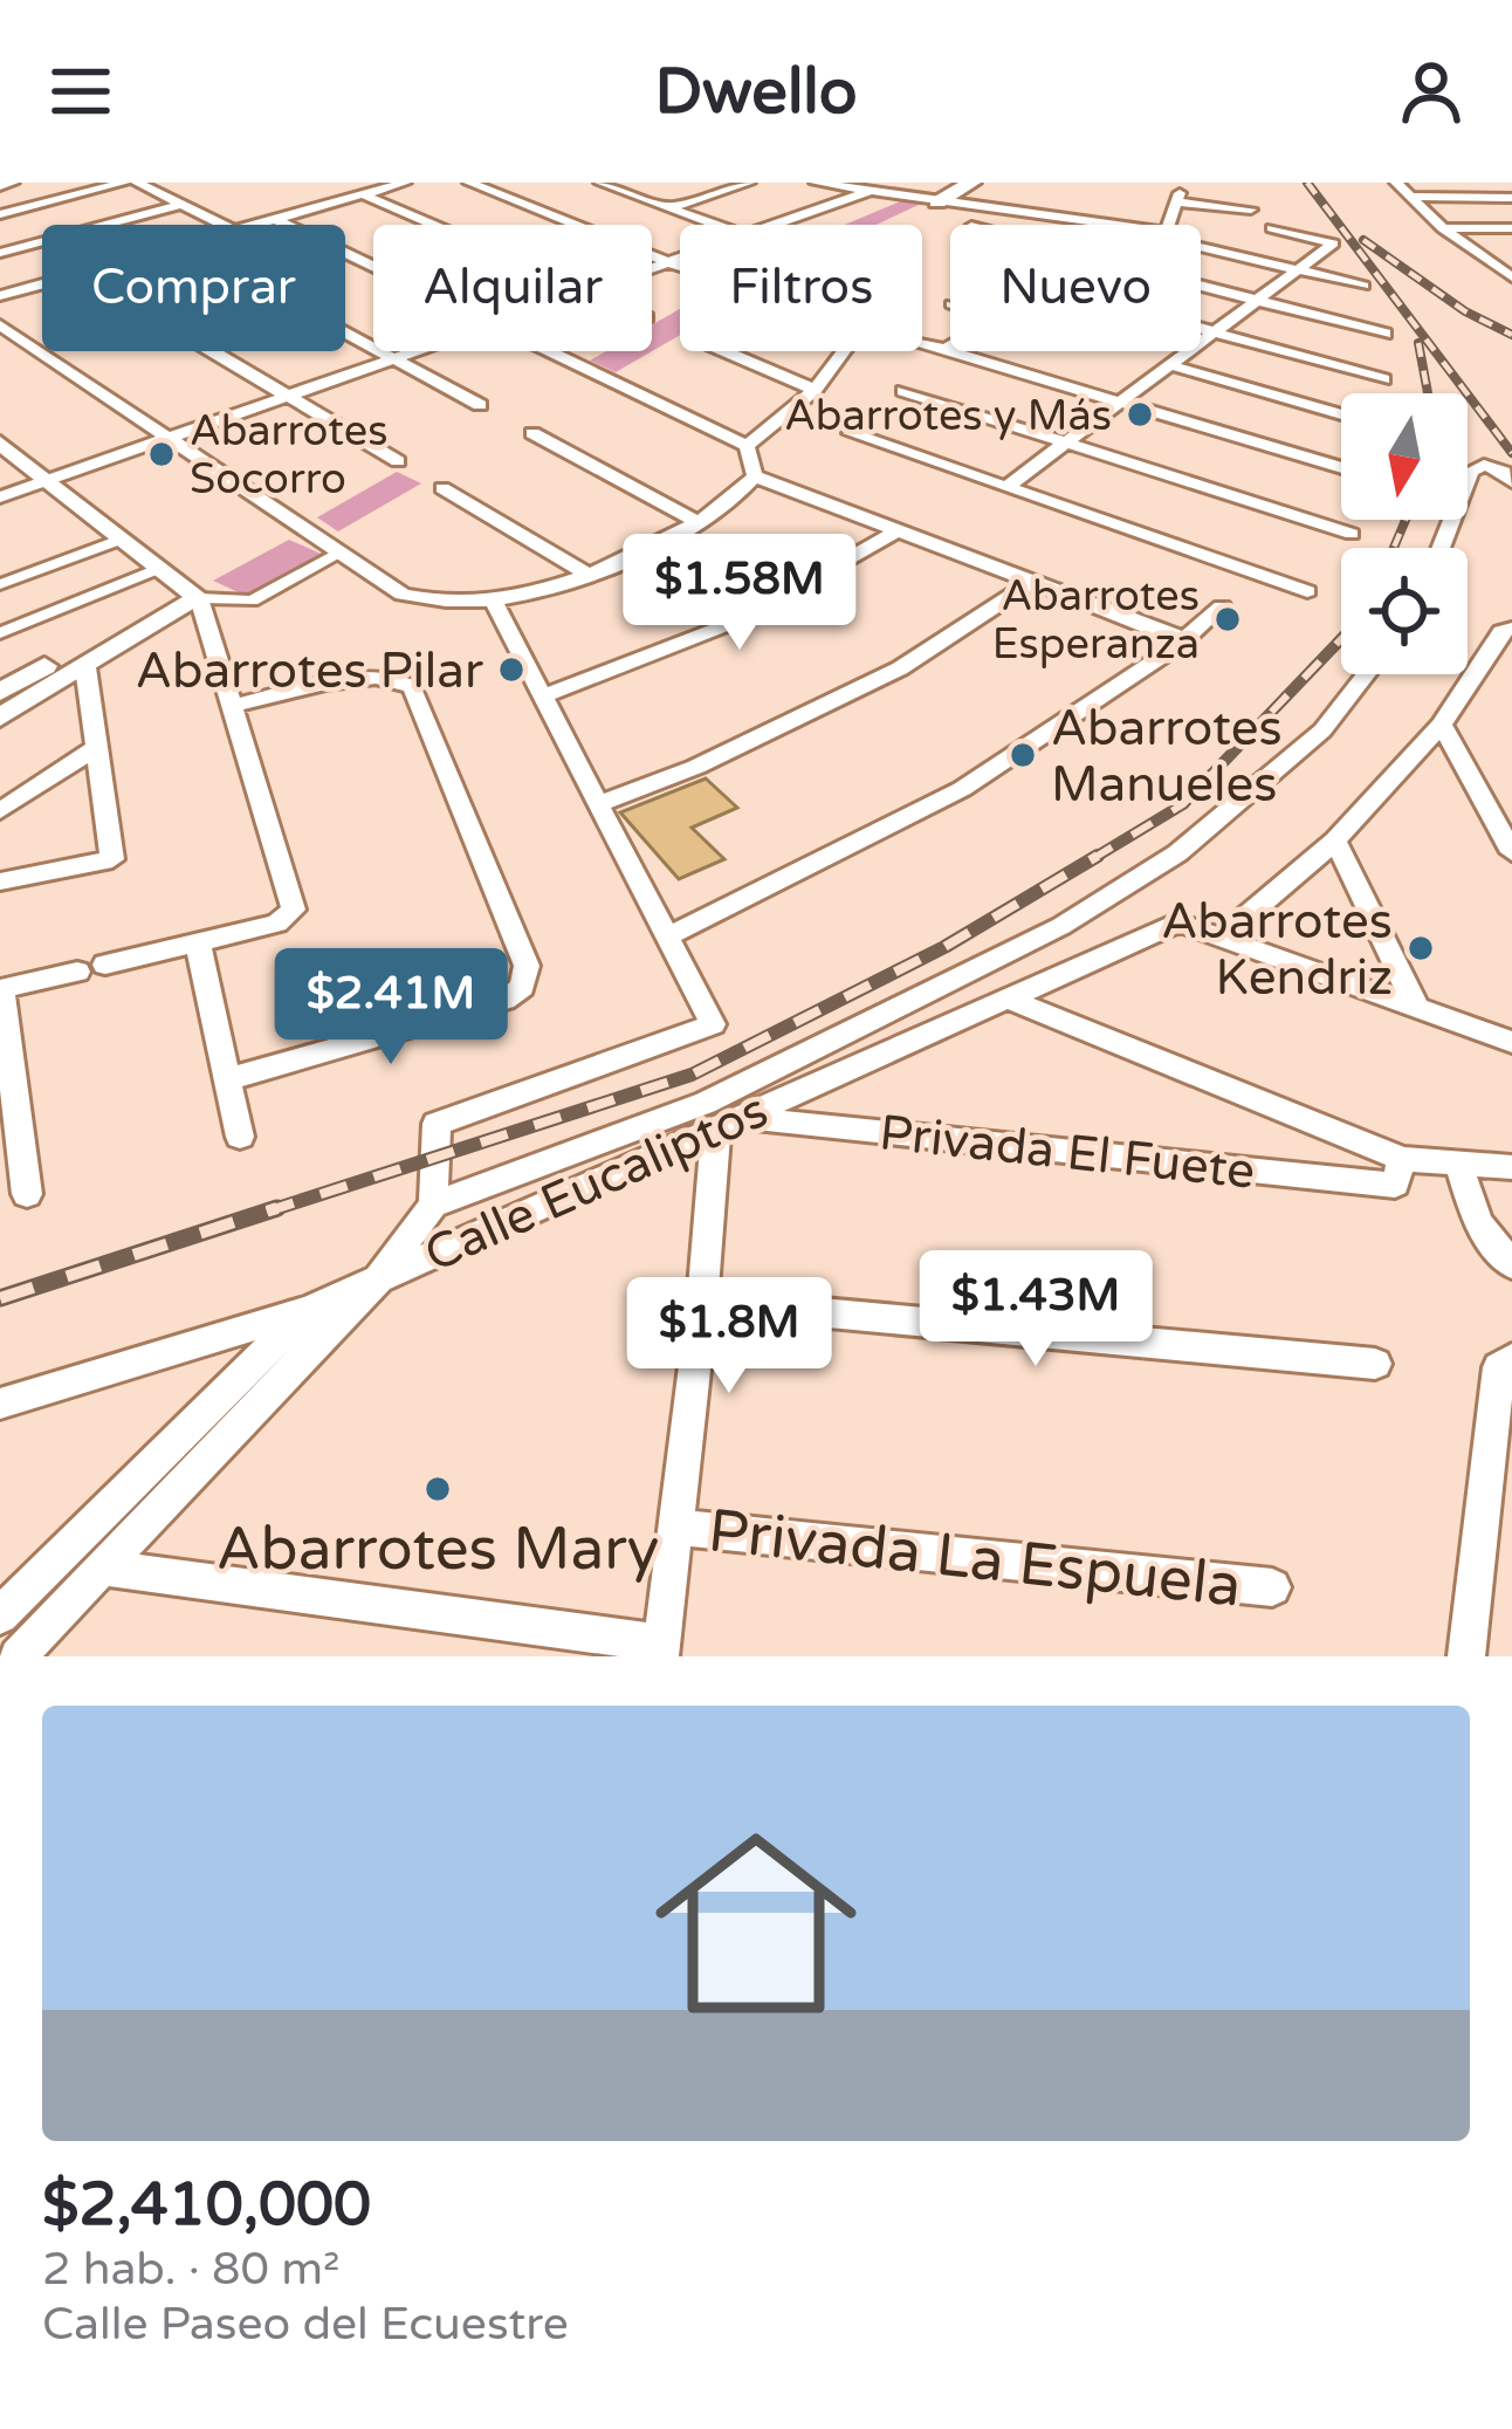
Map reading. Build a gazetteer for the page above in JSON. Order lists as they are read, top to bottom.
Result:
{
  "streets": {
    "street": ["Privada El Fuete", "Calle Eucaliptos", "Privada La Espuela"]
  },
  "crossings": [
    ["Privada El Fuete", "Calle Eucaliptos"]
  ],
  "places": [
    "Abarrotes y Más",
    "Abarrotes Socorro",
    "Abarrotes Esperanza",
    "Abarrotes Pilar",
    "Abarrotes Manueles",
    "Abarrotes Kendriz",
    "Abarrotes Mary"
  ],
  "north": "bottom",
  "page": {
    "header": "Dwello",
    "chip": [
      "Comprar",
      "Alquilar",
      "Filtros",
      "Nuevo"
    ],
    "price": [
      "$1.58M",
      "$2.41M",
      "$1.43M",
      "$1.8M"
    ],
    "list": [
      {
        "name": "$2,410,000",
        "note": "2 hab. · 80 m² · Calle Paseo del Ecuestre"
      }
    ]
  }
}
